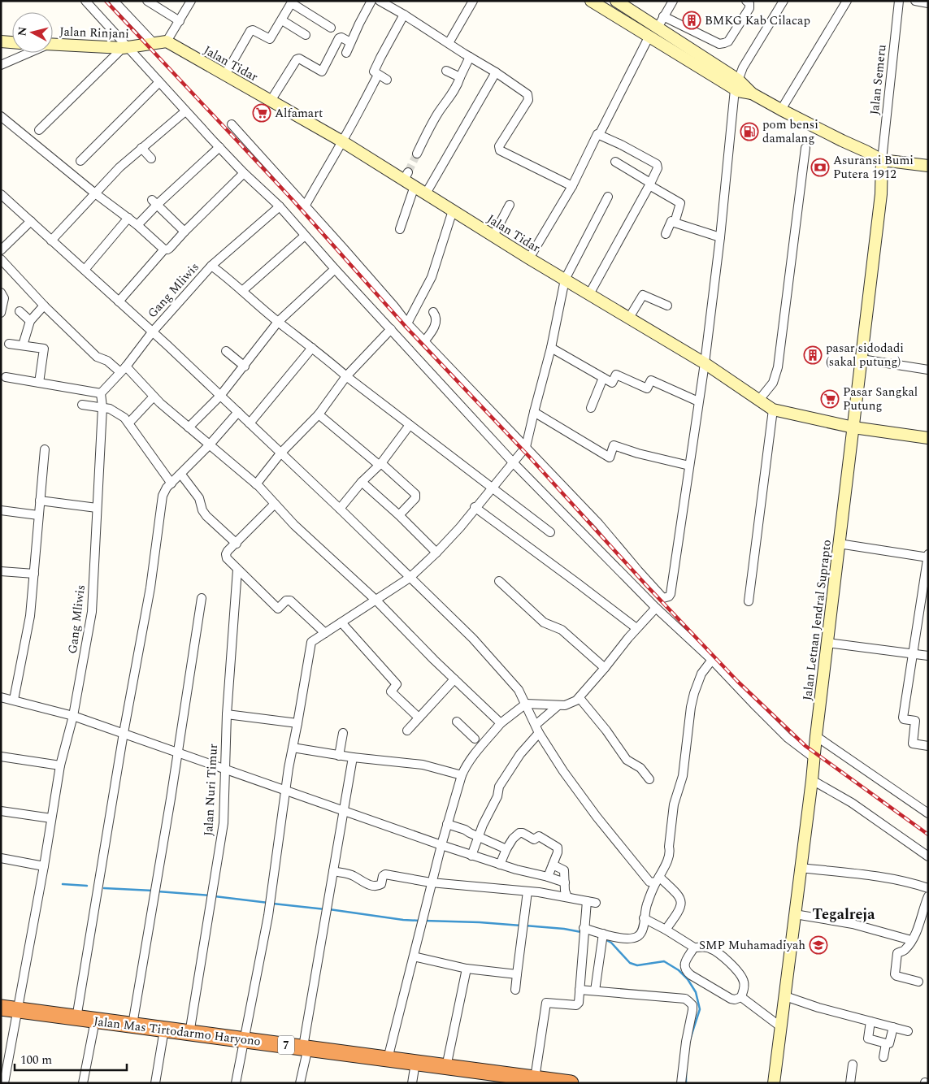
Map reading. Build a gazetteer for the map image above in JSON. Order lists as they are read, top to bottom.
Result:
{
  "streets": {
    "highway": ["Jalan Mas Tirtodarmo Haryono", "7"],
    "main road": ["Jalan Rinjani", "Jalan Tidar", "Jalan Letnan Jendral Suprapto"],
    "street": ["Jalan Semeru", "Gang Mliwis", "Jalan Nuri Timur"]
  },
  "crossings": [
    ["Jalan Rinjani", "Jalan Tidar"],
    ["Jalan Tidar", "Jalan Letnan Jendral Suprapto"],
    ["Jalan Semeru", "Jalan Letnan Jendral Suprapto"],
    ["Gang Mliwis", "Jalan Mas Tirtodarmo Haryono"],
    ["Jalan Nuri Timur", "Jalan Mas Tirtodarmo Haryono"]
  ],
  "districts": ["Tegalreja"],
  "places": {
    "building": ["BMKG Kab Cilacap", "pasar sidodadi (sakal putung)"],
    "supermarket": ["Alfamart", "Pasar Sangkal Putung"],
    "fuel station": ["pom bensi damalang"],
    "bank": ["Asuransi Bumi Putera 1912"],
    "school or university": ["SMP Muhamadiyah"]
  },
  "scale_bar": "100 m",
  "north": "left"
}
